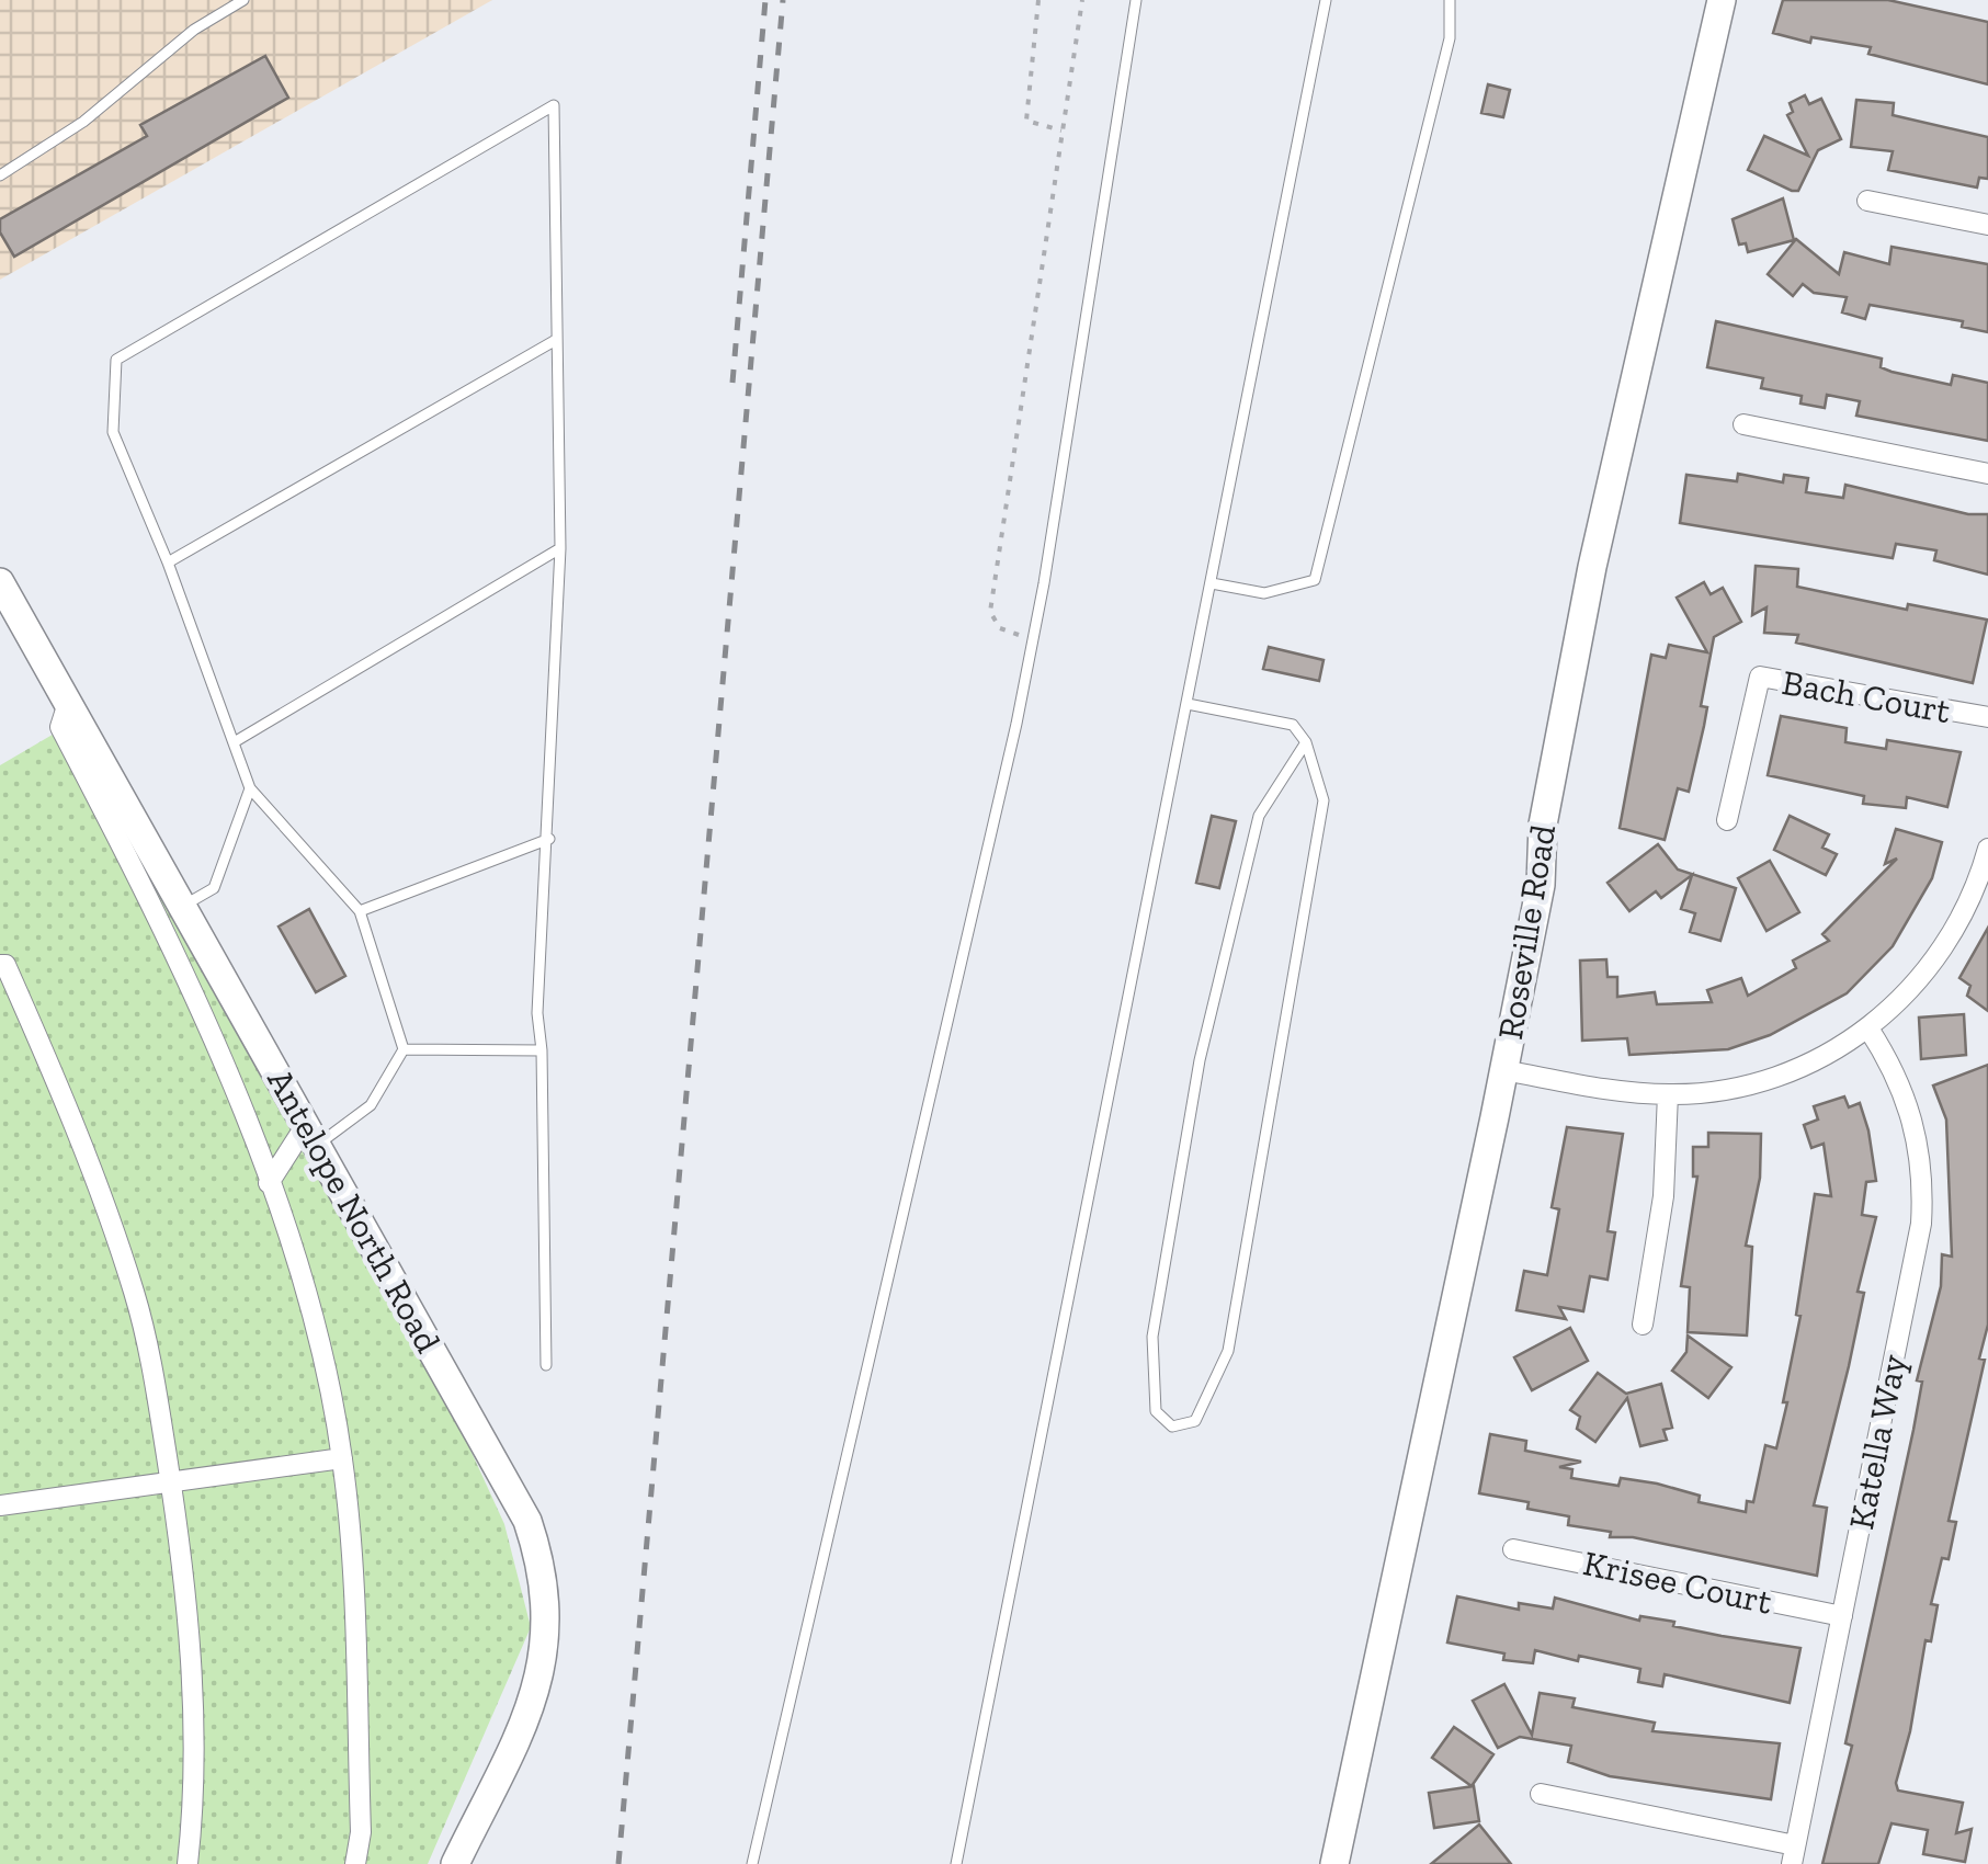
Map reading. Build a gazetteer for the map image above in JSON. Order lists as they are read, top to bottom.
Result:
{
  "streets": {
    "main road": ["Roseville Road", "Antelope North Road"],
    "street": ["Bach Court", "Katella Way", "Krisee Court"]
  },
  "crossings": [
    ["Katella Way", "Krisee Court"]
  ]
}
